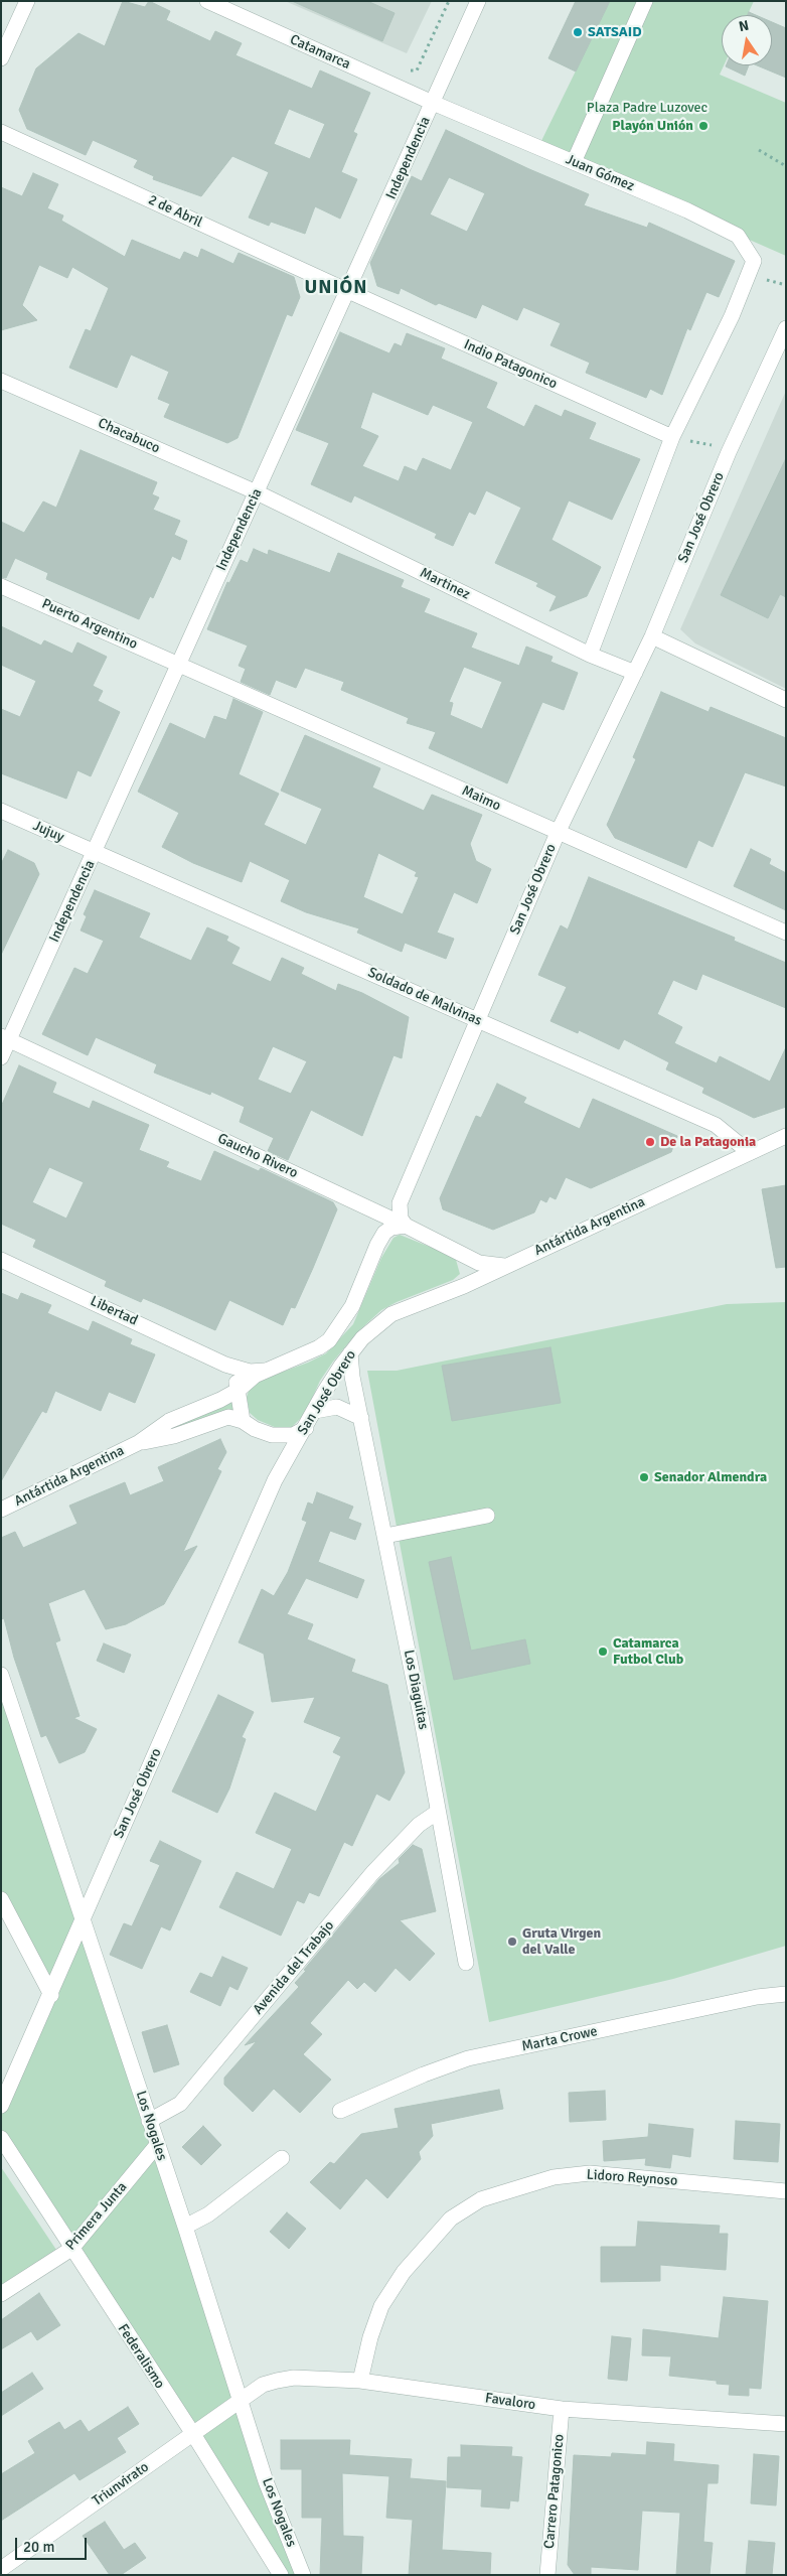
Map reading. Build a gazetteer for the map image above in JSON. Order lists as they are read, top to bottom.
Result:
{
  "streets": {
    "street": [
      "Catamarca",
      "Independencia",
      "Juan Gómez",
      "2 de Abril",
      "Indio Patagonico",
      "Chacabuco",
      "San José Obrero",
      "Martinez",
      "Puerto Argentino",
      "Maimo",
      "Jujuy",
      "Soldado de Malvinas",
      "Gaucho Rivero",
      "Antártida Argentina",
      "Libertad",
      "Los Diaguitas",
      "Avenida del Trabajo",
      "Marta Crowe",
      "Los Nogales",
      "Lidoro Reynoso",
      "Primera Junta",
      "Federalismo",
      "Favaloro",
      "Triunvirato",
      "Carrero Patagonico"
    ]
  },
  "crossings": [
    ["Catamarca", "Independencia"],
    ["Catamarca", "Juan Gómez"],
    ["Independencia", "Juan Gómez"],
    ["Independencia", "2 de Abril"],
    ["Independencia", "Indio Patagonico"],
    ["Independencia", "Chacabuco"],
    ["Independencia", "Martinez"],
    ["Independencia", "Puerto Argentino"],
    ["Independencia", "Maimo"],
    ["Independencia", "Jujuy"],
    ["Independencia", "Soldado de Malvinas"],
    ["Independencia", "Gaucho Rivero"],
    ["Juan Gómez", "Indio Patagonico"],
    ["2 de Abril", "Indio Patagonico"],
    ["Chacabuco", "Martinez"],
    ["San José Obrero", "Martinez"],
    ["San José Obrero", "Maimo"],
    ["San José Obrero", "Soldado de Malvinas"],
    ["San José Obrero", "Gaucho Rivero"],
    ["San José Obrero", "Antártida Argentina"],
    ["San José Obrero", "Libertad"],
    ["San José Obrero", "Los Diaguitas"],
    ["San José Obrero", "Los Nogales"],
    ["Puerto Argentino", "Maimo"],
    ["Jujuy", "Soldado de Malvinas"],
    ["Soldado de Malvinas", "Antártida Argentina"],
    ["Gaucho Rivero", "Antártida Argentina"],
    ["Los Diaguitas", "Avenida del Trabajo"],
    ["Avenida del Trabajo", "Los Nogales"],
    ["Los Nogales", "Primera Junta"],
    ["Los Nogales", "Favaloro"],
    ["Los Nogales", "Triunvirato"],
    ["Lidoro Reynoso", "Favaloro"],
    ["Primera Junta", "Federalismo"],
    ["Federalismo", "Triunvirato"],
    ["Favaloro", "Triunvirato"],
    ["Favaloro", "Carrero Patagonico"]
  ],
  "districts": ["UNIÓN"],
  "parks": ["Plaza Padre Luzovec"],
  "places": [
    "SATSAID",
    "Playón Unión",
    "De la Patagonia",
    "Senador Almendra",
    "Catamarca Futbol Club",
    "Gruta Virgen del Valle"
  ],
  "scale_bar": "20 m",
  "north": "top"
}
